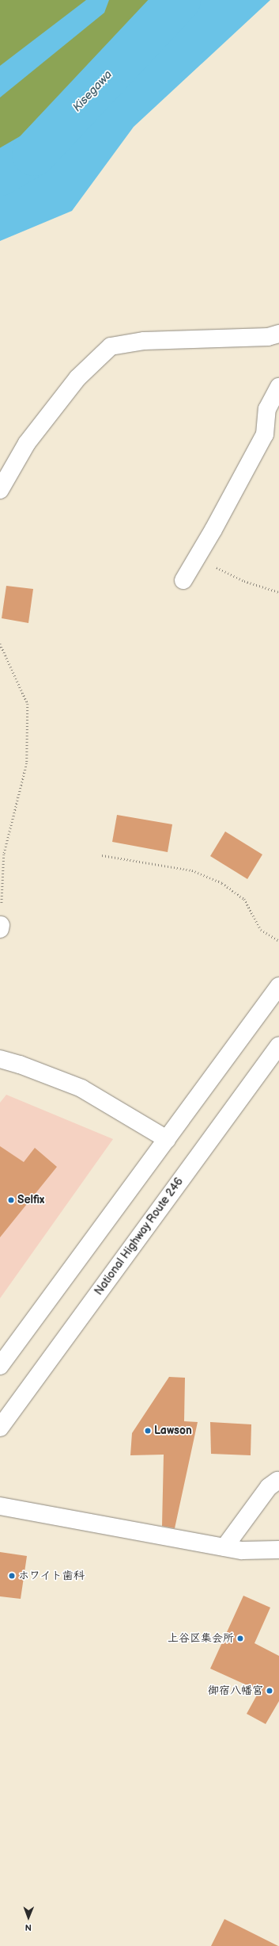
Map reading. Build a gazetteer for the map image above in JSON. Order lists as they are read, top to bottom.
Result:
{
  "streets": {
    "main road": ["National Highway Route 246"]
  },
  "water": ["Kisegawa"],
  "places": [
    "Selfix",
    "Lawson",
    "ホワイト歯科",
    "上谷区集会所",
    "御宿八幡宮"
  ],
  "north": "bottom"
}
